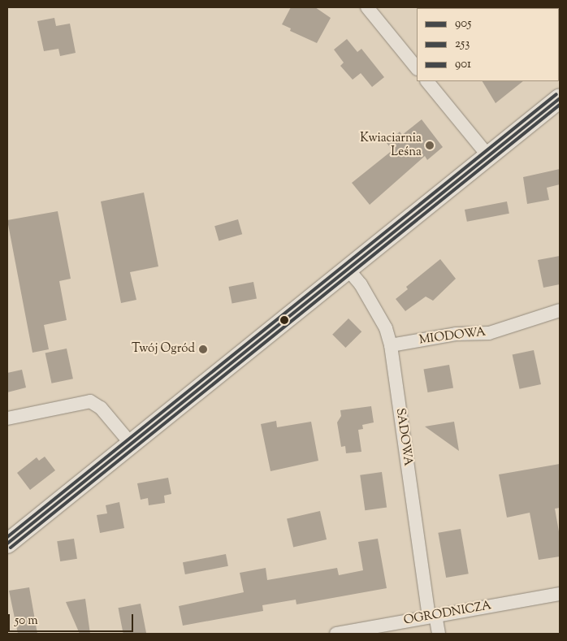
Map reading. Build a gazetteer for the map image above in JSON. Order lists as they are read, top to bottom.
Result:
{
  "streets": {
    "street": ["MIODOWA", "SADOWA", "OGRODNICZA"]
  },
  "crossings": [
    ["MIODOWA", "SADOWA"],
    ["SADOWA", "OGRODNICZA"]
  ],
  "places": ["Kwiaciarnia Leśna", "Twój Ogród"],
  "lines": ["transit line 901", "transit line 905", "transit line 253"],
  "legend": ["905", "253", "901"],
  "scale_bar": "50 m"
}
